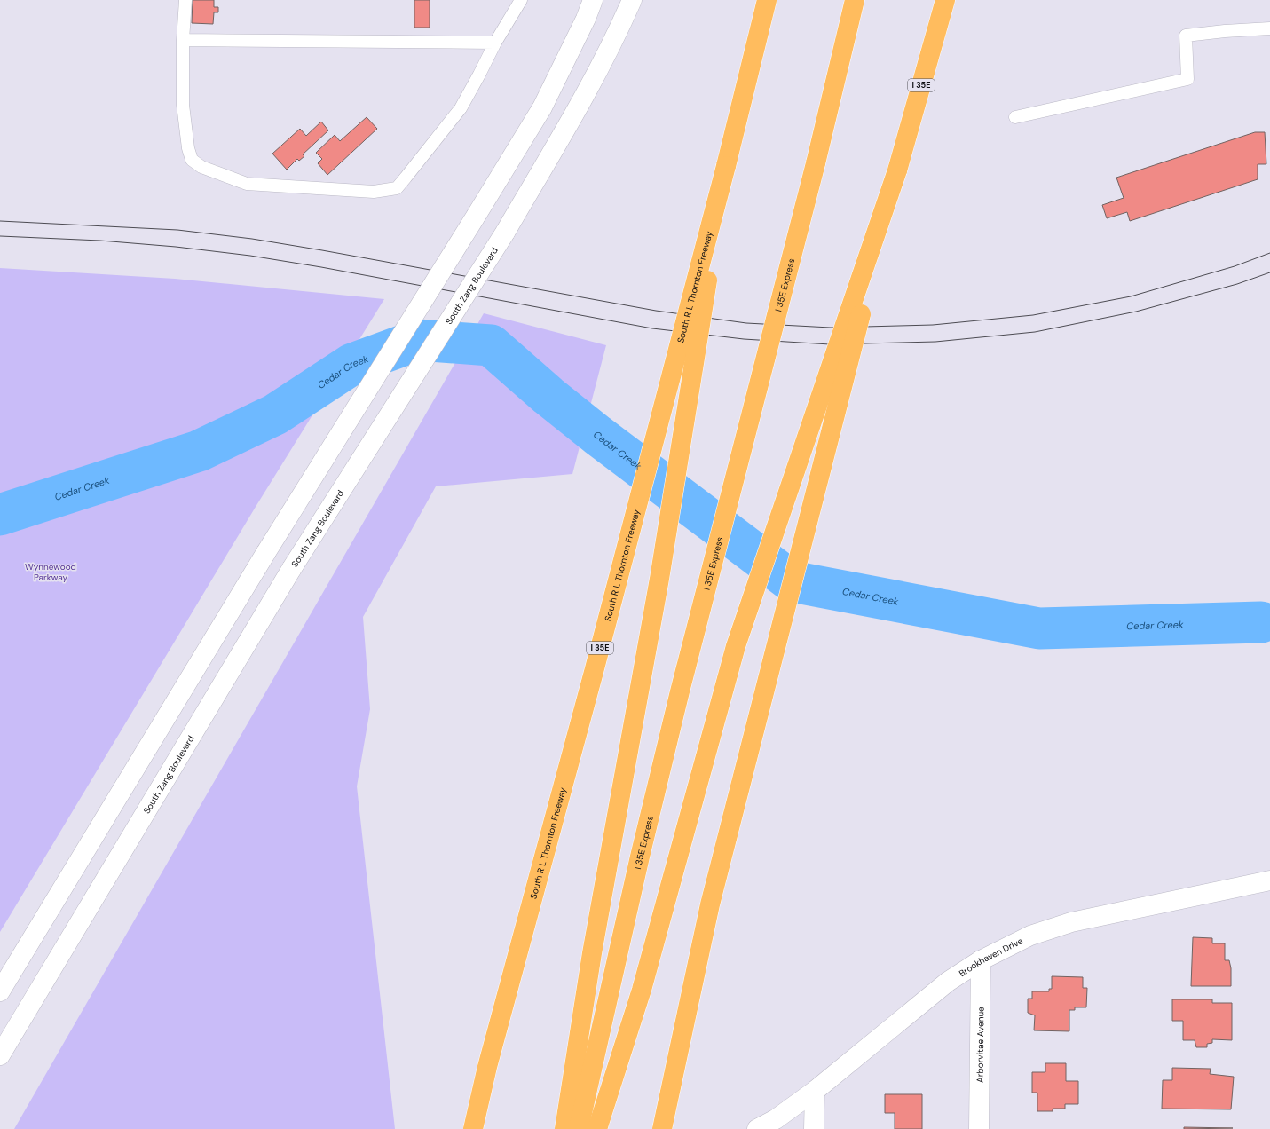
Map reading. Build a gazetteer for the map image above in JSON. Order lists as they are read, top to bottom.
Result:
{
  "streets": {
    "highway": ["I 35E", "I 35E Express", "South R L Thornton Freeway"],
    "main road": ["South Zang Boulevard", "Brookhaven Drive", "Arborvitae Avenue"]
  },
  "crossings": [
    ["Brookhaven Drive", "Arborvitae Avenue"]
  ],
  "water": ["Cedar Creek"],
  "parks": ["Wynnewood Parkway"]
}
